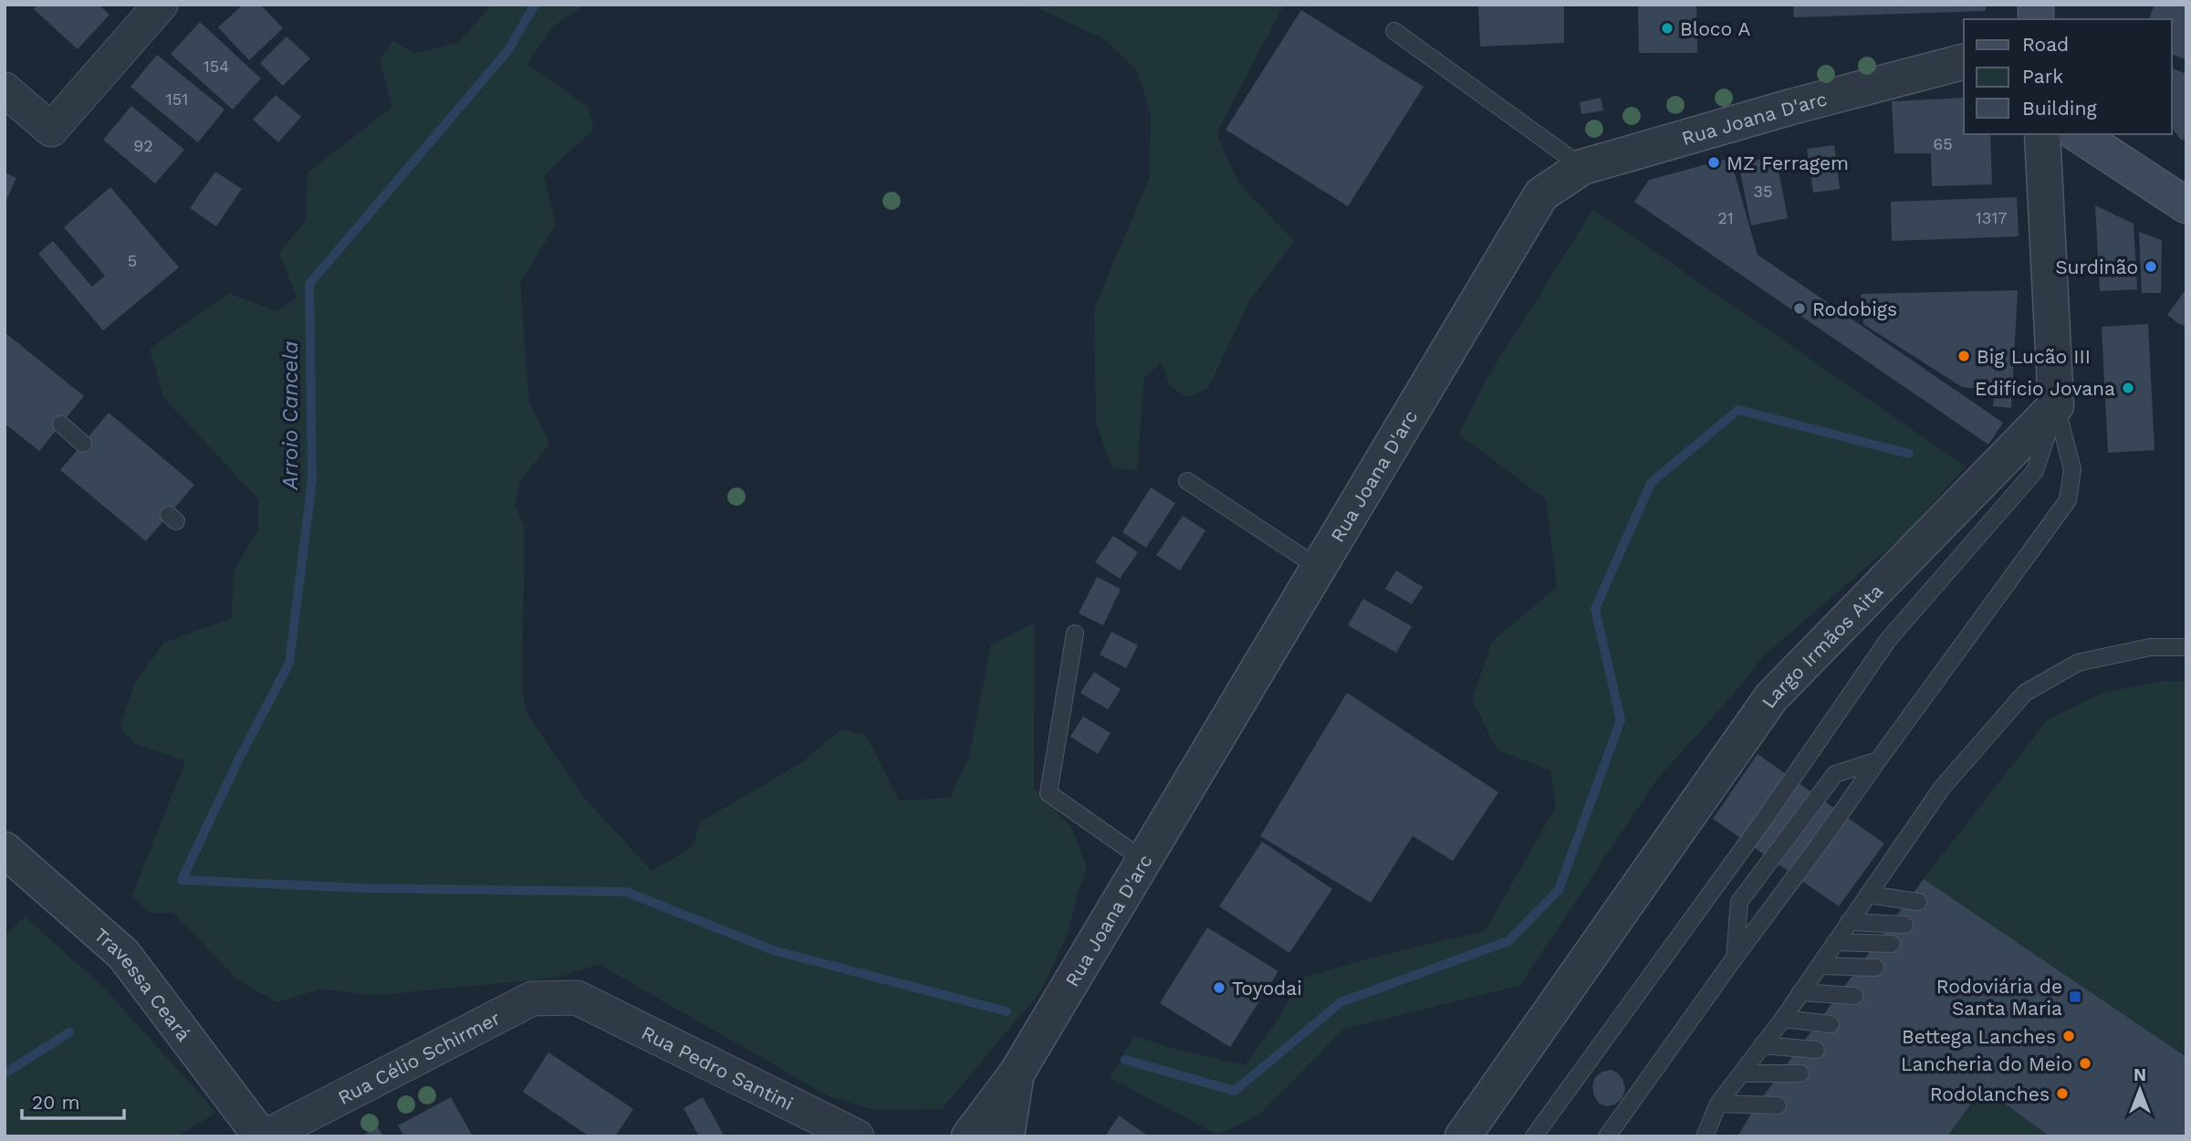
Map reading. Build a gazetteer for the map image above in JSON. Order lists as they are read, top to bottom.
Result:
{
  "streets": {
    "street": [
      "Rua Joana D'arc",
      "Largo Irmãos Aita",
      "Travessa Ceará",
      "Rua Célio Schirmer",
      "Rua Pedro Santini"
    ]
  },
  "crossings": [
    ["Travessa Ceará", "Rua Célio Schirmer"],
    ["Rua Célio Schirmer", "Rua Pedro Santini"]
  ],
  "water": ["Arroio Cancela"],
  "places": {
    "other": [
      "Bloco A",
      "MZ Ferragem",
      "Surdinão",
      "Rodobigs",
      "Big Lucão III",
      "Edifício Jovana",
      "Toyodai",
      "Bettega Lanches",
      "Lancheria do Meio",
      "Rodolanches"
    ],
    "transit": ["Rodoviária de Santa Maria"]
  },
  "house_numbers": [
    "154",
    "151",
    "65",
    "92",
    "35",
    "21",
    "1317",
    "5"
  ],
  "legend": ["Road", "Park", "Building"],
  "scale_bar": "20 m",
  "north": "top"
}
